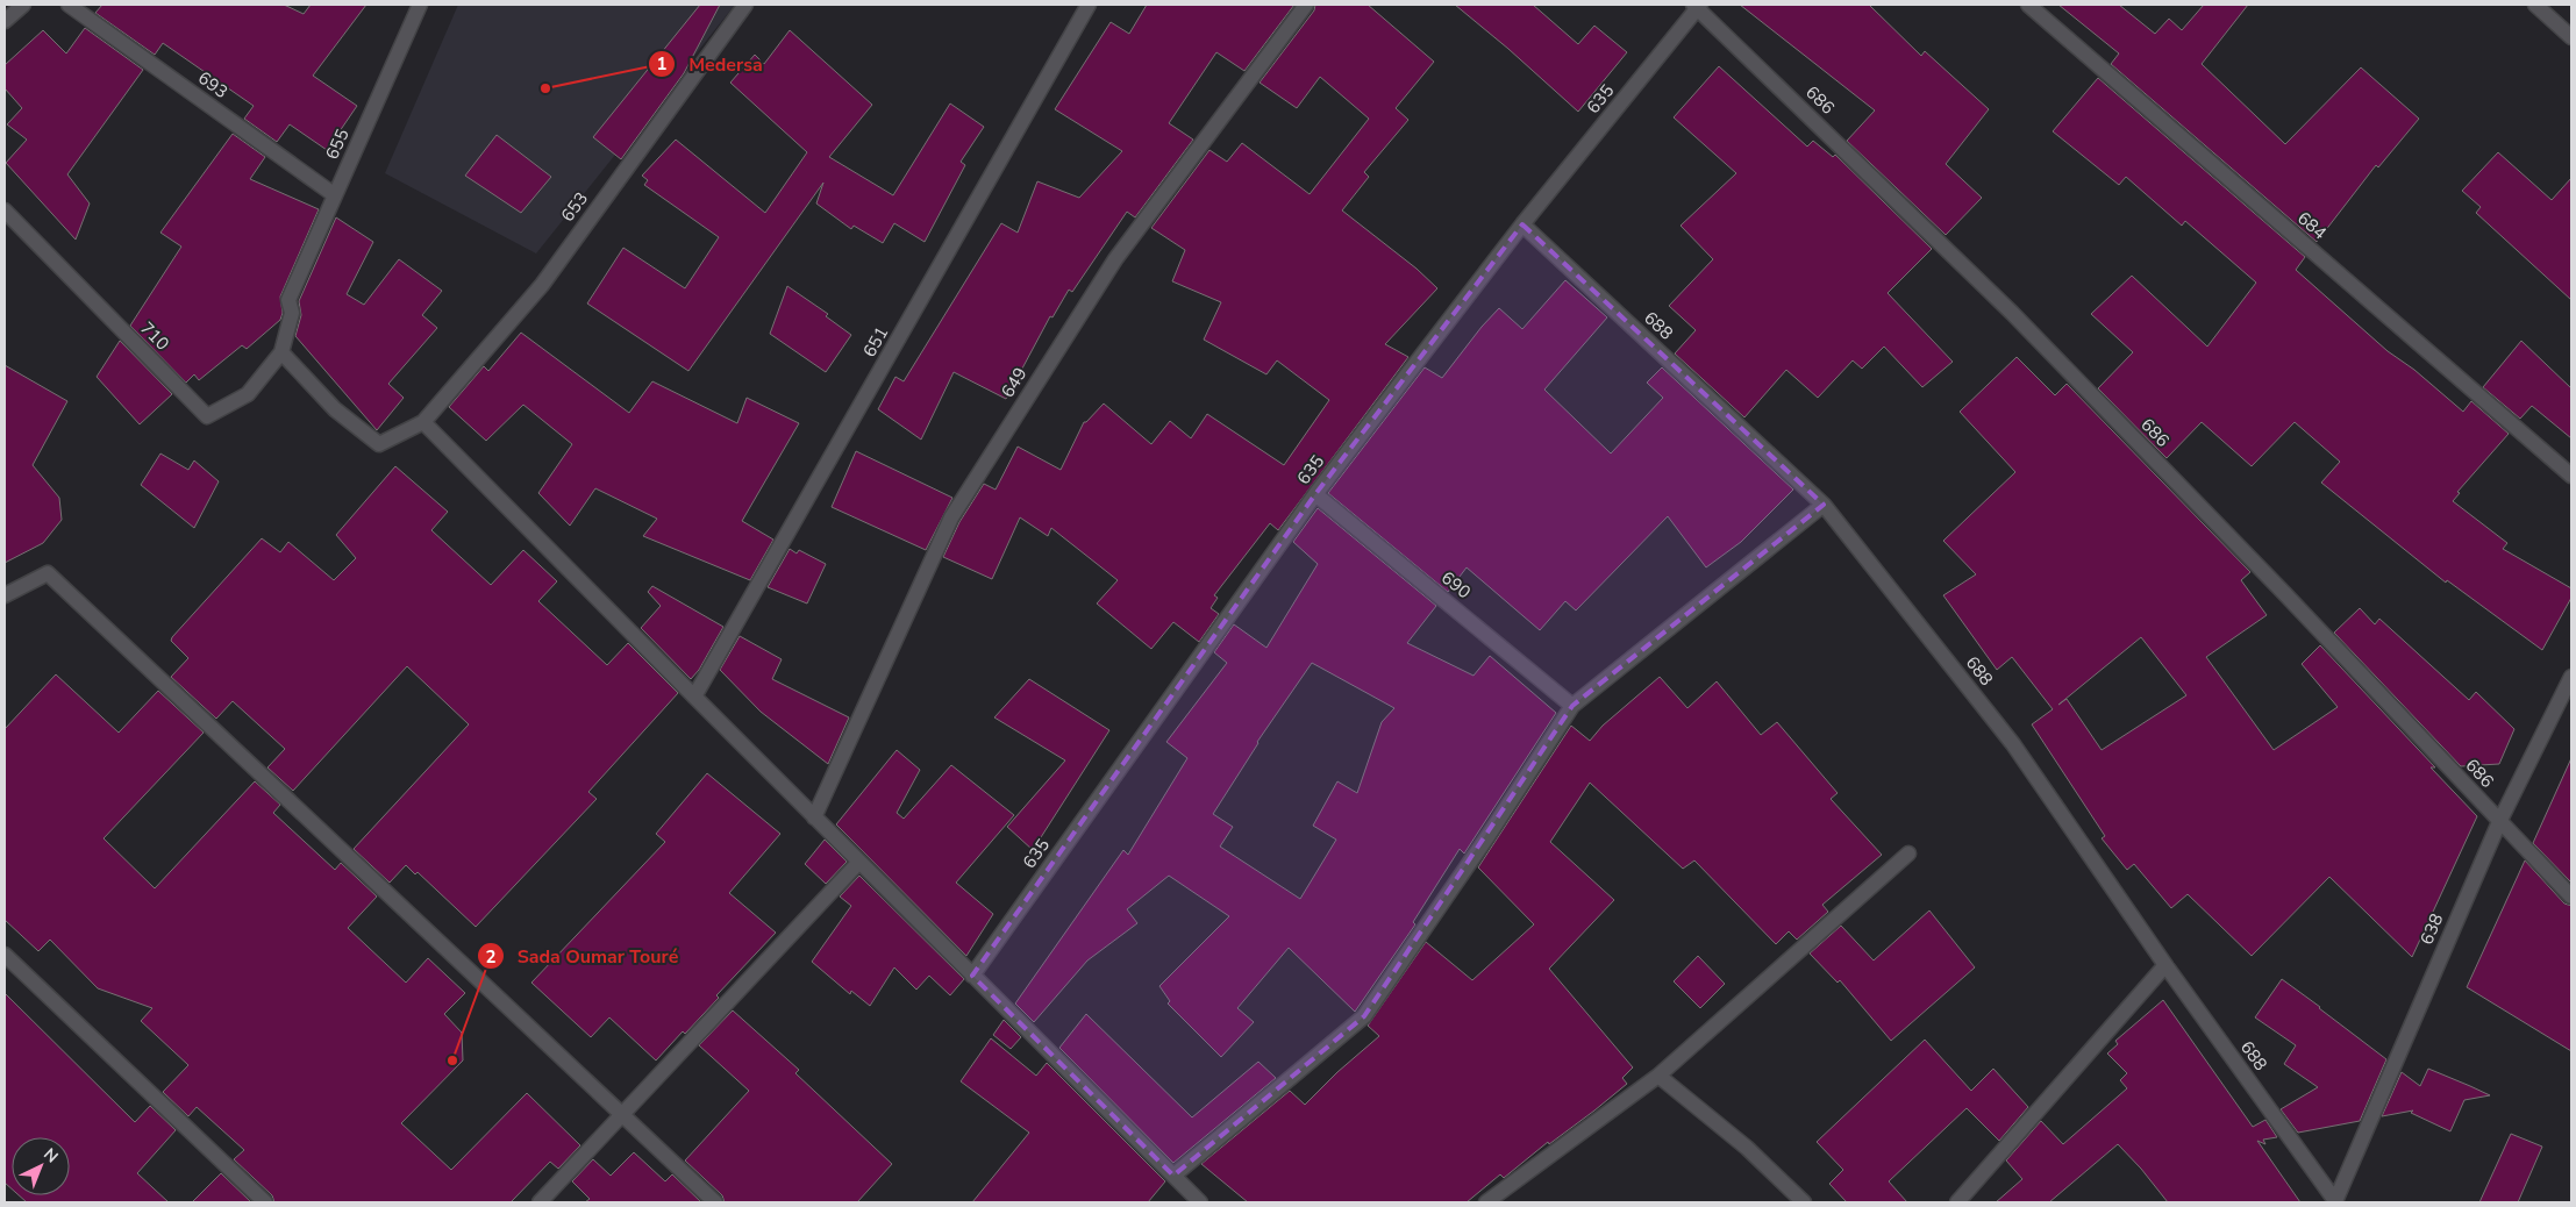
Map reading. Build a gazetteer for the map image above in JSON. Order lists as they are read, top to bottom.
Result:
{
  "streets": {
    "street": [
      "693",
      "635",
      "686",
      "655",
      "653",
      "684",
      "688",
      "710",
      "651",
      "649",
      "690",
      "638"
    ]
  },
  "crossings": [
    ["693", "655"],
    ["635", "686"],
    ["635", "688"],
    ["635", "690"],
    ["686", "638"],
    ["655", "710"],
    ["688", "638"]
  ],
  "places": ["Medersa", "Sada Oumar Touré"],
  "north": "top right"
}
